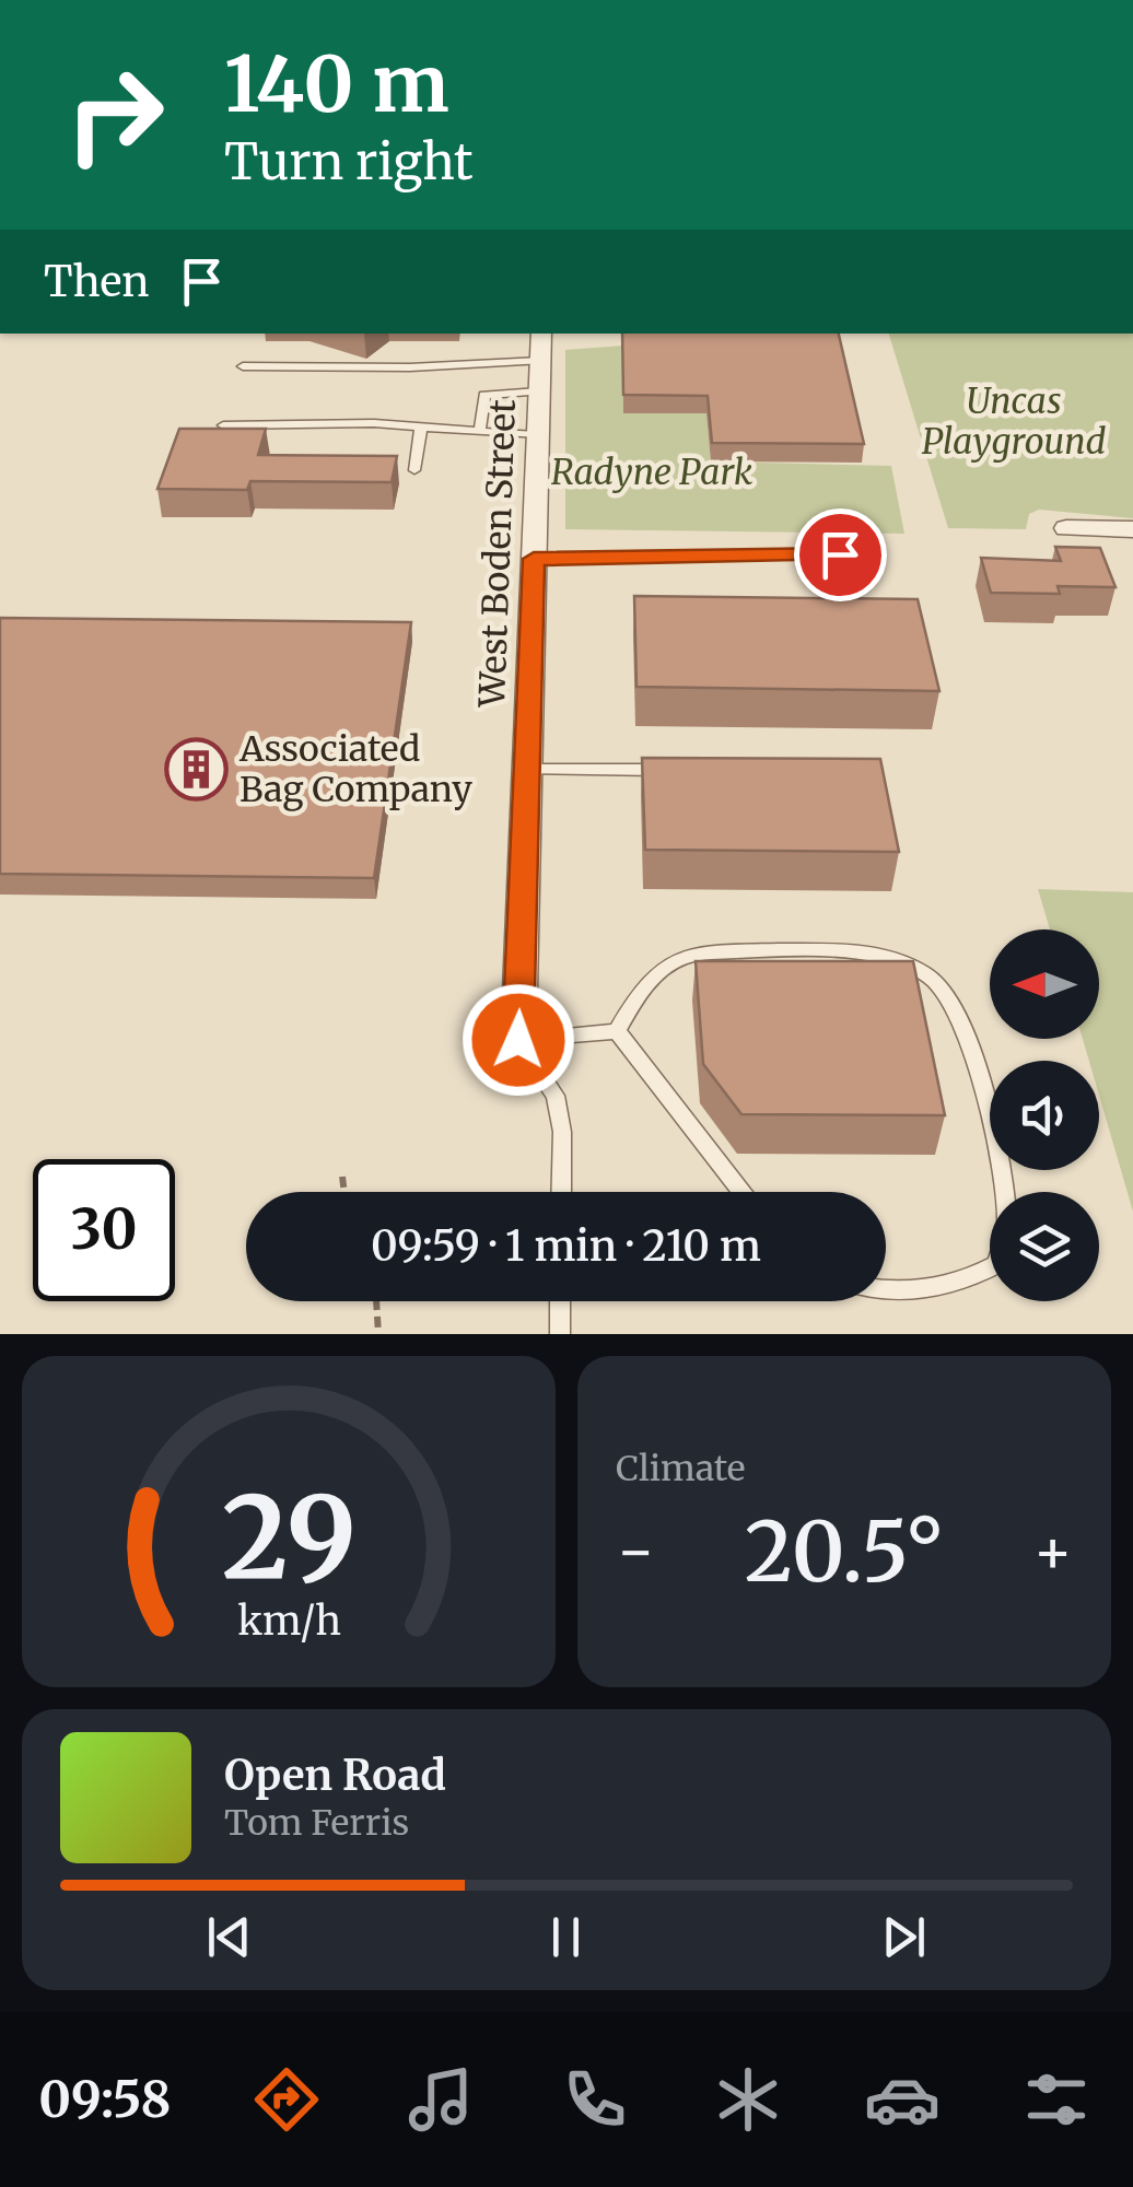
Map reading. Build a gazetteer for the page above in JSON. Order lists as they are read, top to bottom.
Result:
{
  "streets": {
    "street": ["West Boden Street"]
  },
  "parks": ["Uncas Playground", "Radyne Park"],
  "places": {
    "building": ["Associated Bag Company"]
  },
  "north": "left",
  "page": {
    "turn": ["140 m", "Turn right"],
    "then": "Then",
    "limit": "30",
    "trip": "09:59 · 1 min · 210 m",
    "tile": "Climate",
    "heat": ["−", "20.5°", "+"],
    "song": ["Open Road", "Tom Ferris"],
    "tabs": "09:58",
    "gauge": ["29", "km/h"]
  }
}
